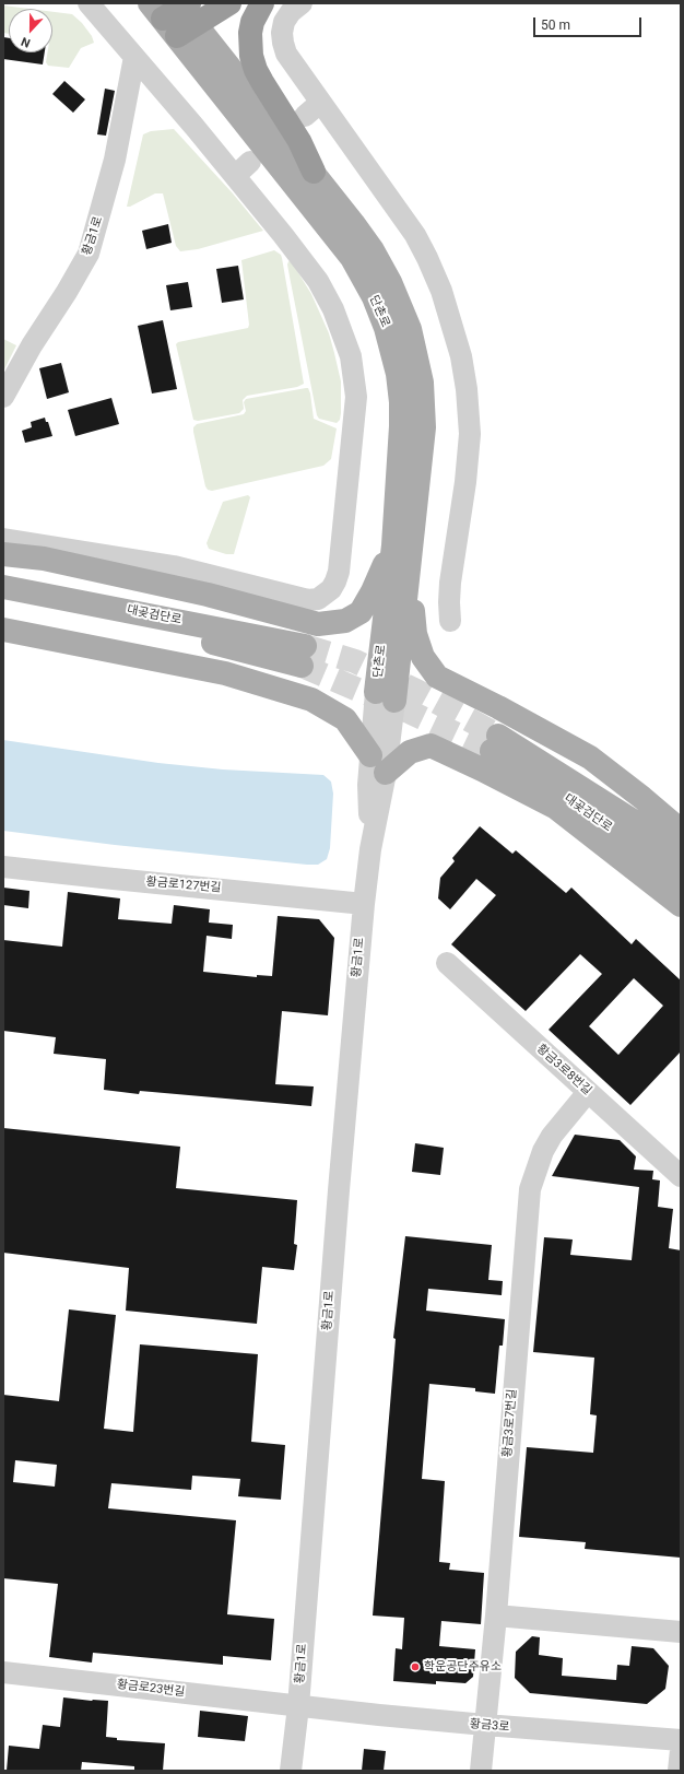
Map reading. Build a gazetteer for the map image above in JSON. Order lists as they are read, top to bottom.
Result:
{
  "streets": {
    "main road": ["단촌로", "대곶검단로"],
    "street": [
      "황금1로",
      "황금로127번길",
      "황금3로8번길",
      "황금3로7번길",
      "황금로23번길",
      "황금3로"
    ]
  },
  "crossings": [
    ["황금1로", "단촌로"],
    ["황금1로", "황금로127번길"],
    ["황금1로", "황금로23번길"],
    ["황금1로", "황금3로"],
    ["황금3로8번길", "황금3로7번길"],
    ["황금3로7번길", "황금3로"],
    ["황금로23번길", "황금3로"]
  ],
  "places": ["학운공단주유소"],
  "scale_bar": "50 m",
  "north": "bottom"
}
